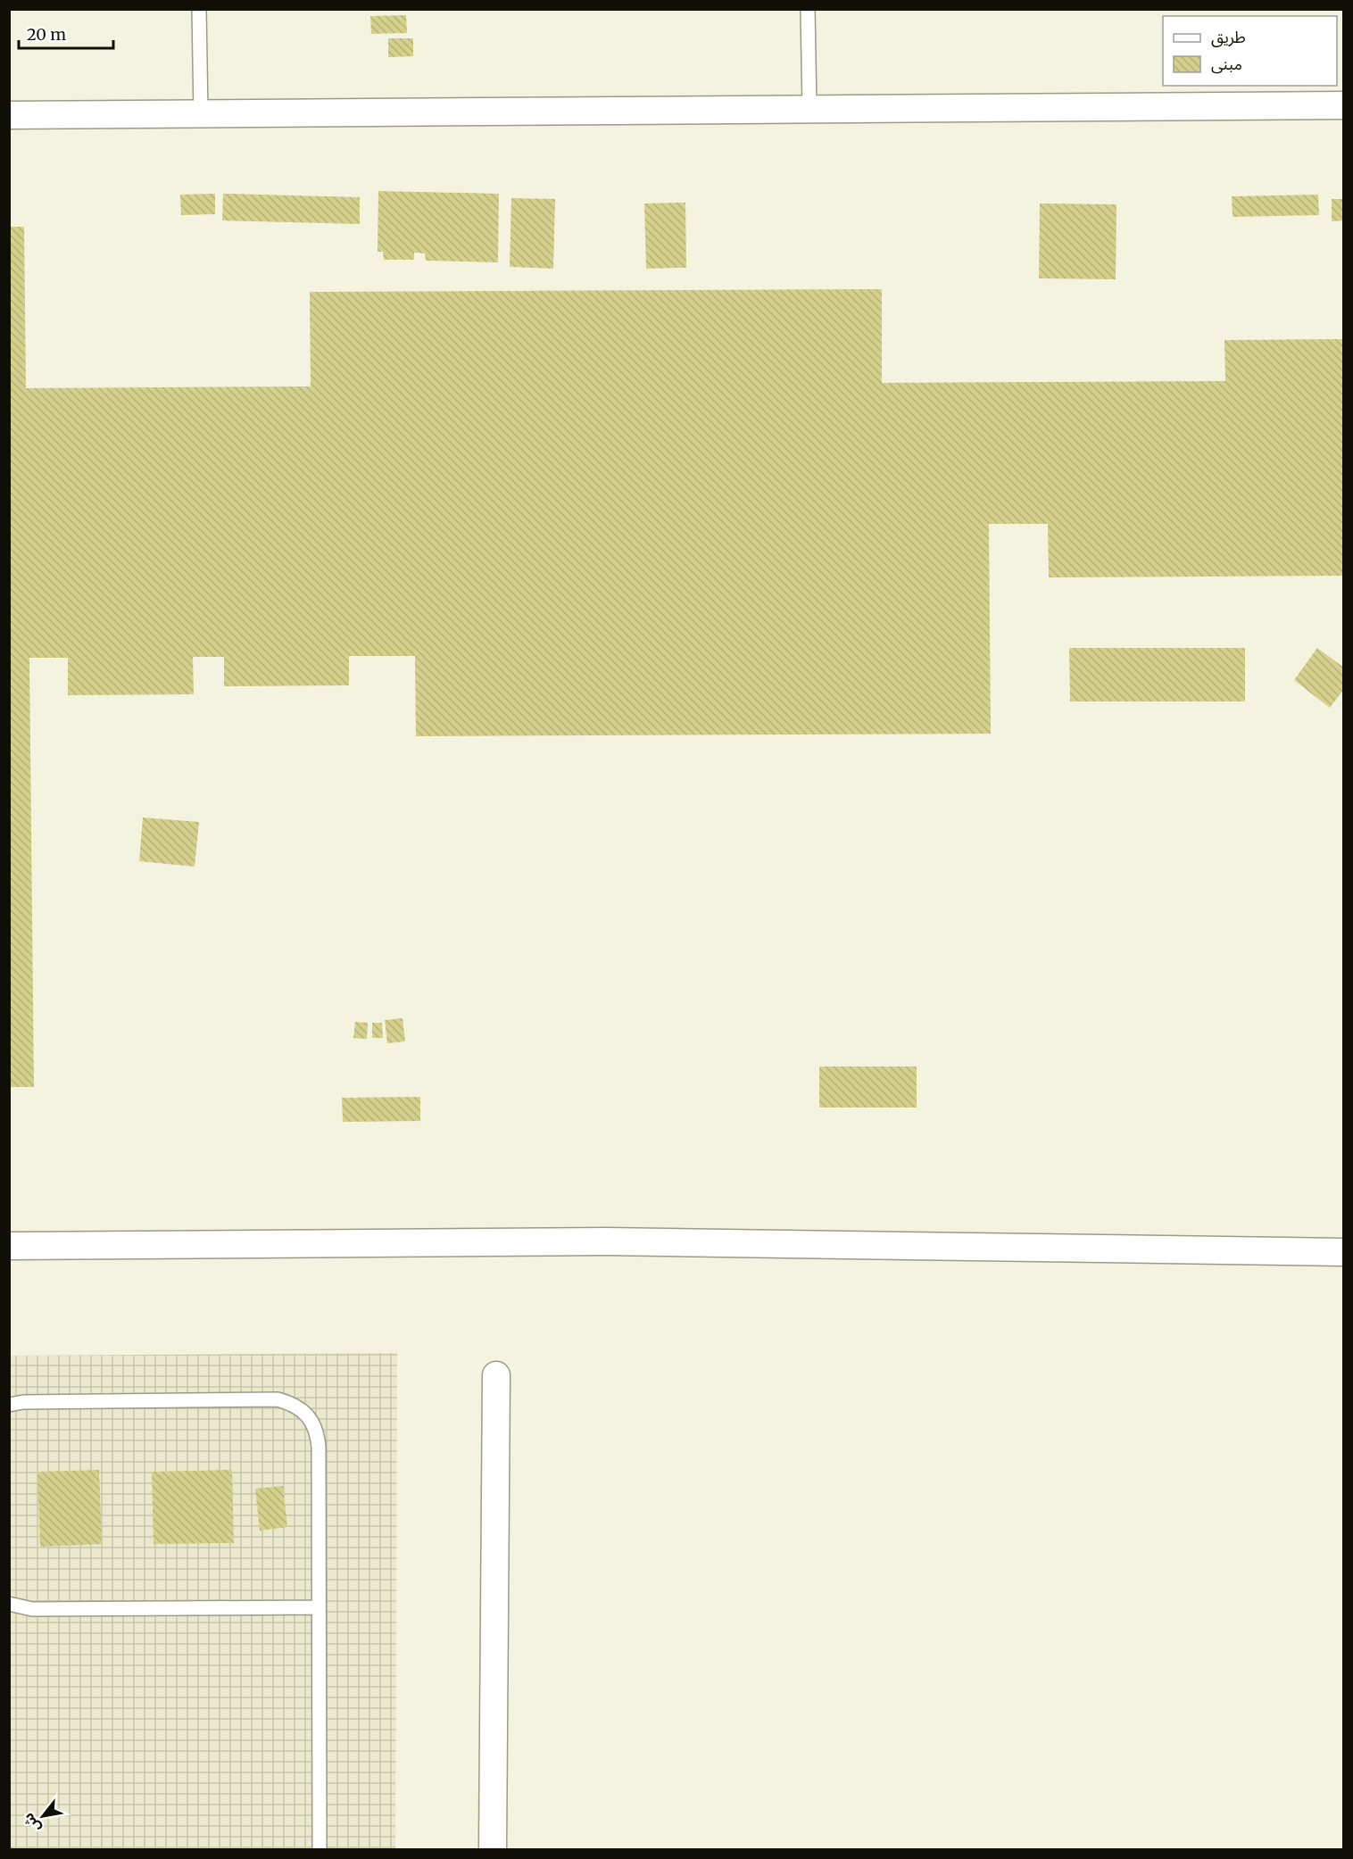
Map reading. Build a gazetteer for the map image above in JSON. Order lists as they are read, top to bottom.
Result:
{
  "legend": ["طريق", "مبنى"],
  "scale_bar": "20 m",
  "north": "bottom left"
}
